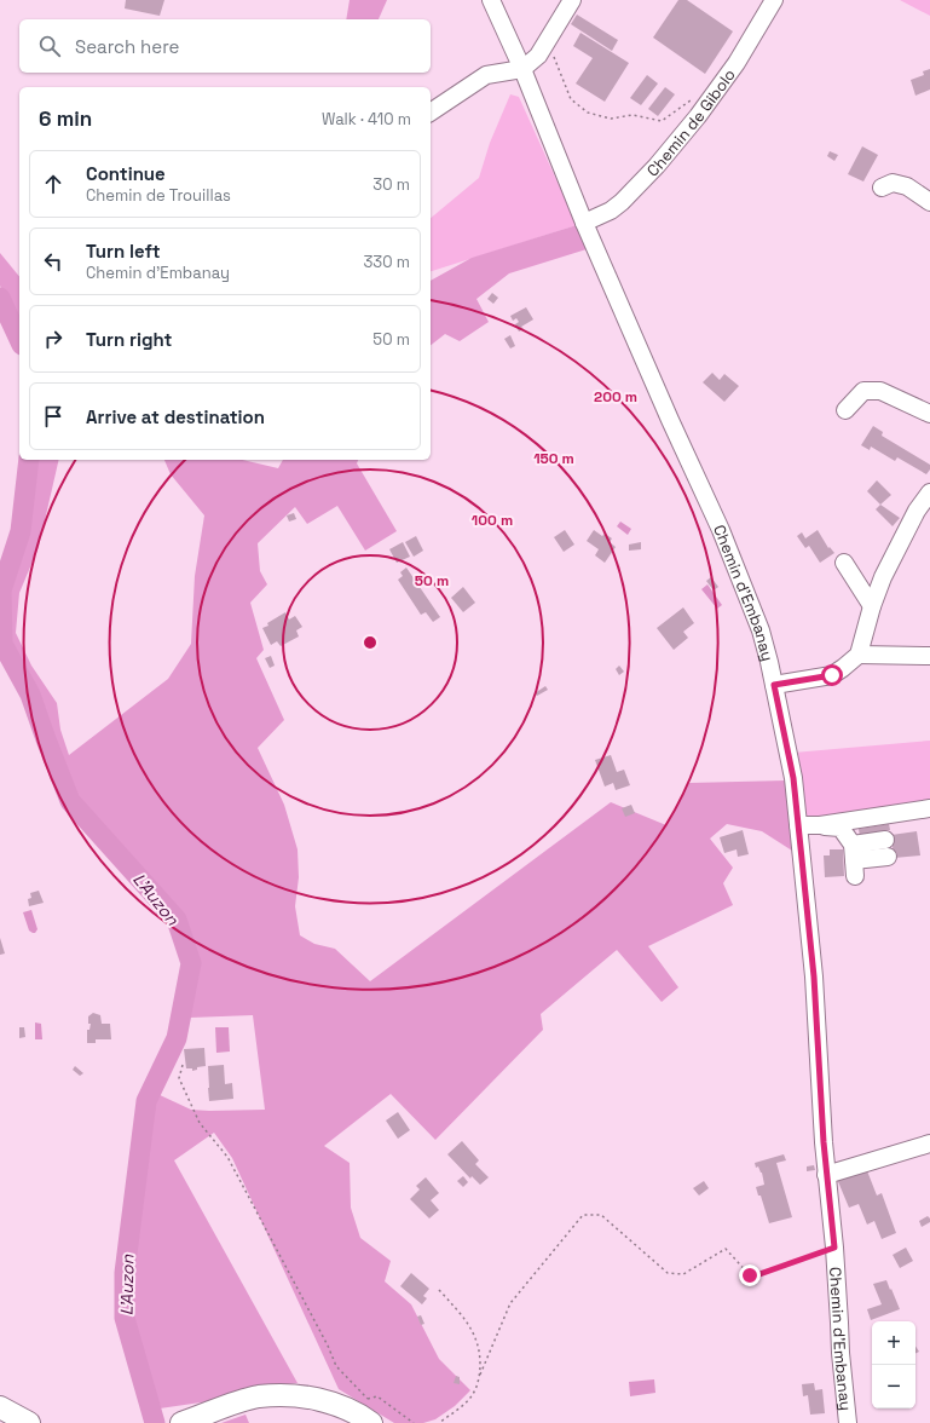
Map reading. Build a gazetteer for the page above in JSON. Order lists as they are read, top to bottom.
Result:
{
  "streets": {
    "street": ["Chemin de Gibolo", "Chemin d'Embanay"]
  },
  "crossings": [
    ["Chemin de Gibolo", "Chemin d'Embanay"]
  ],
  "water": ["L'Auzon"],
  "page": {
    "search": "Search here",
    "heading": ["6 min", "Walk · 410 m"],
    "list": [
      ["Continue", "Chemin de Trouillas", "30 m"],
      ["Turn left", "Chemin d'Embanay", "330 m"],
      ["Turn right", "50 m"],
      "Arrive at destination"
    ],
    "map_buttons": ["+", "−"]
  },
  "rings": [
    "200 m",
    "150 m",
    "100 m",
    "50 m"
  ]
}
